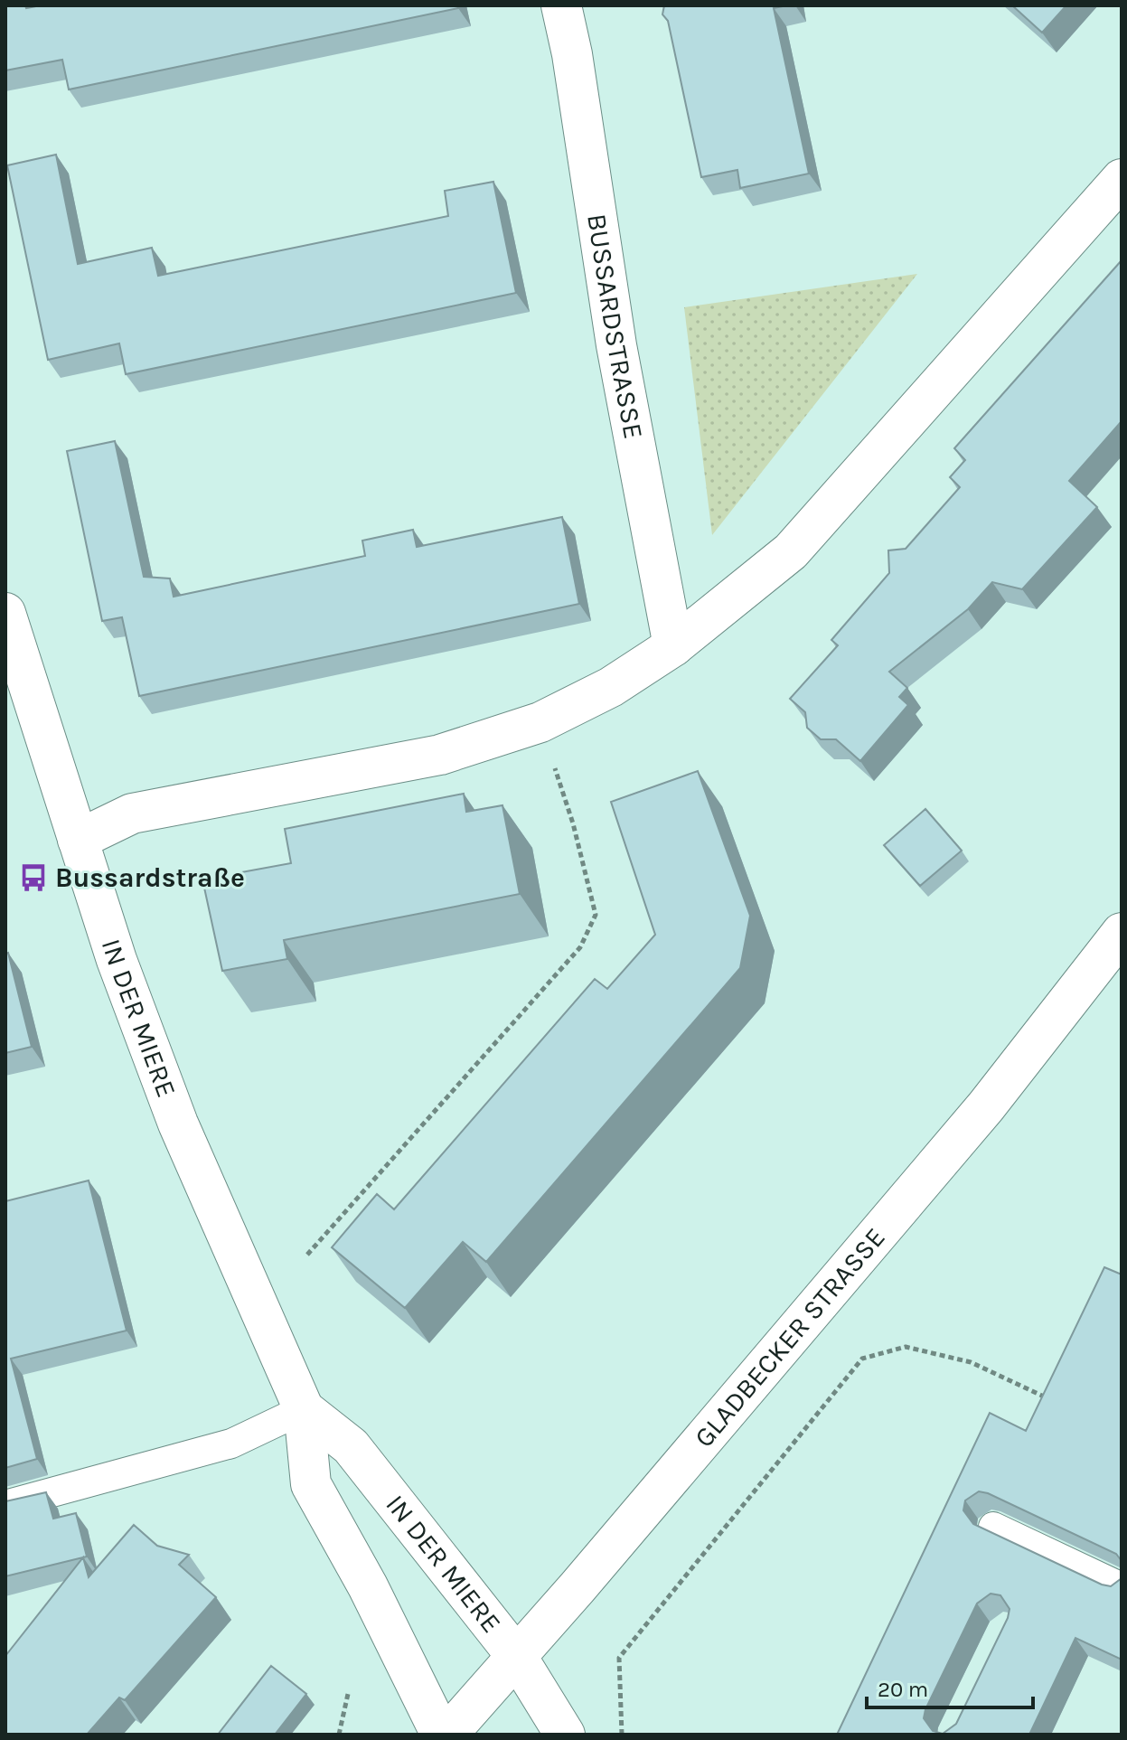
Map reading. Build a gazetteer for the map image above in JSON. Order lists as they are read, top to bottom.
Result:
{
  "streets": {
    "street": ["BUSSARDSTRASSE", "IN DER MIERE", "GLADBECKER STRASSE"]
  },
  "crossings": [
    ["IN DER MIERE", "GLADBECKER STRASSE"]
  ],
  "places": {
    "bus stop": ["Bussardstraße"]
  },
  "scale_bar": "20 m"
}
